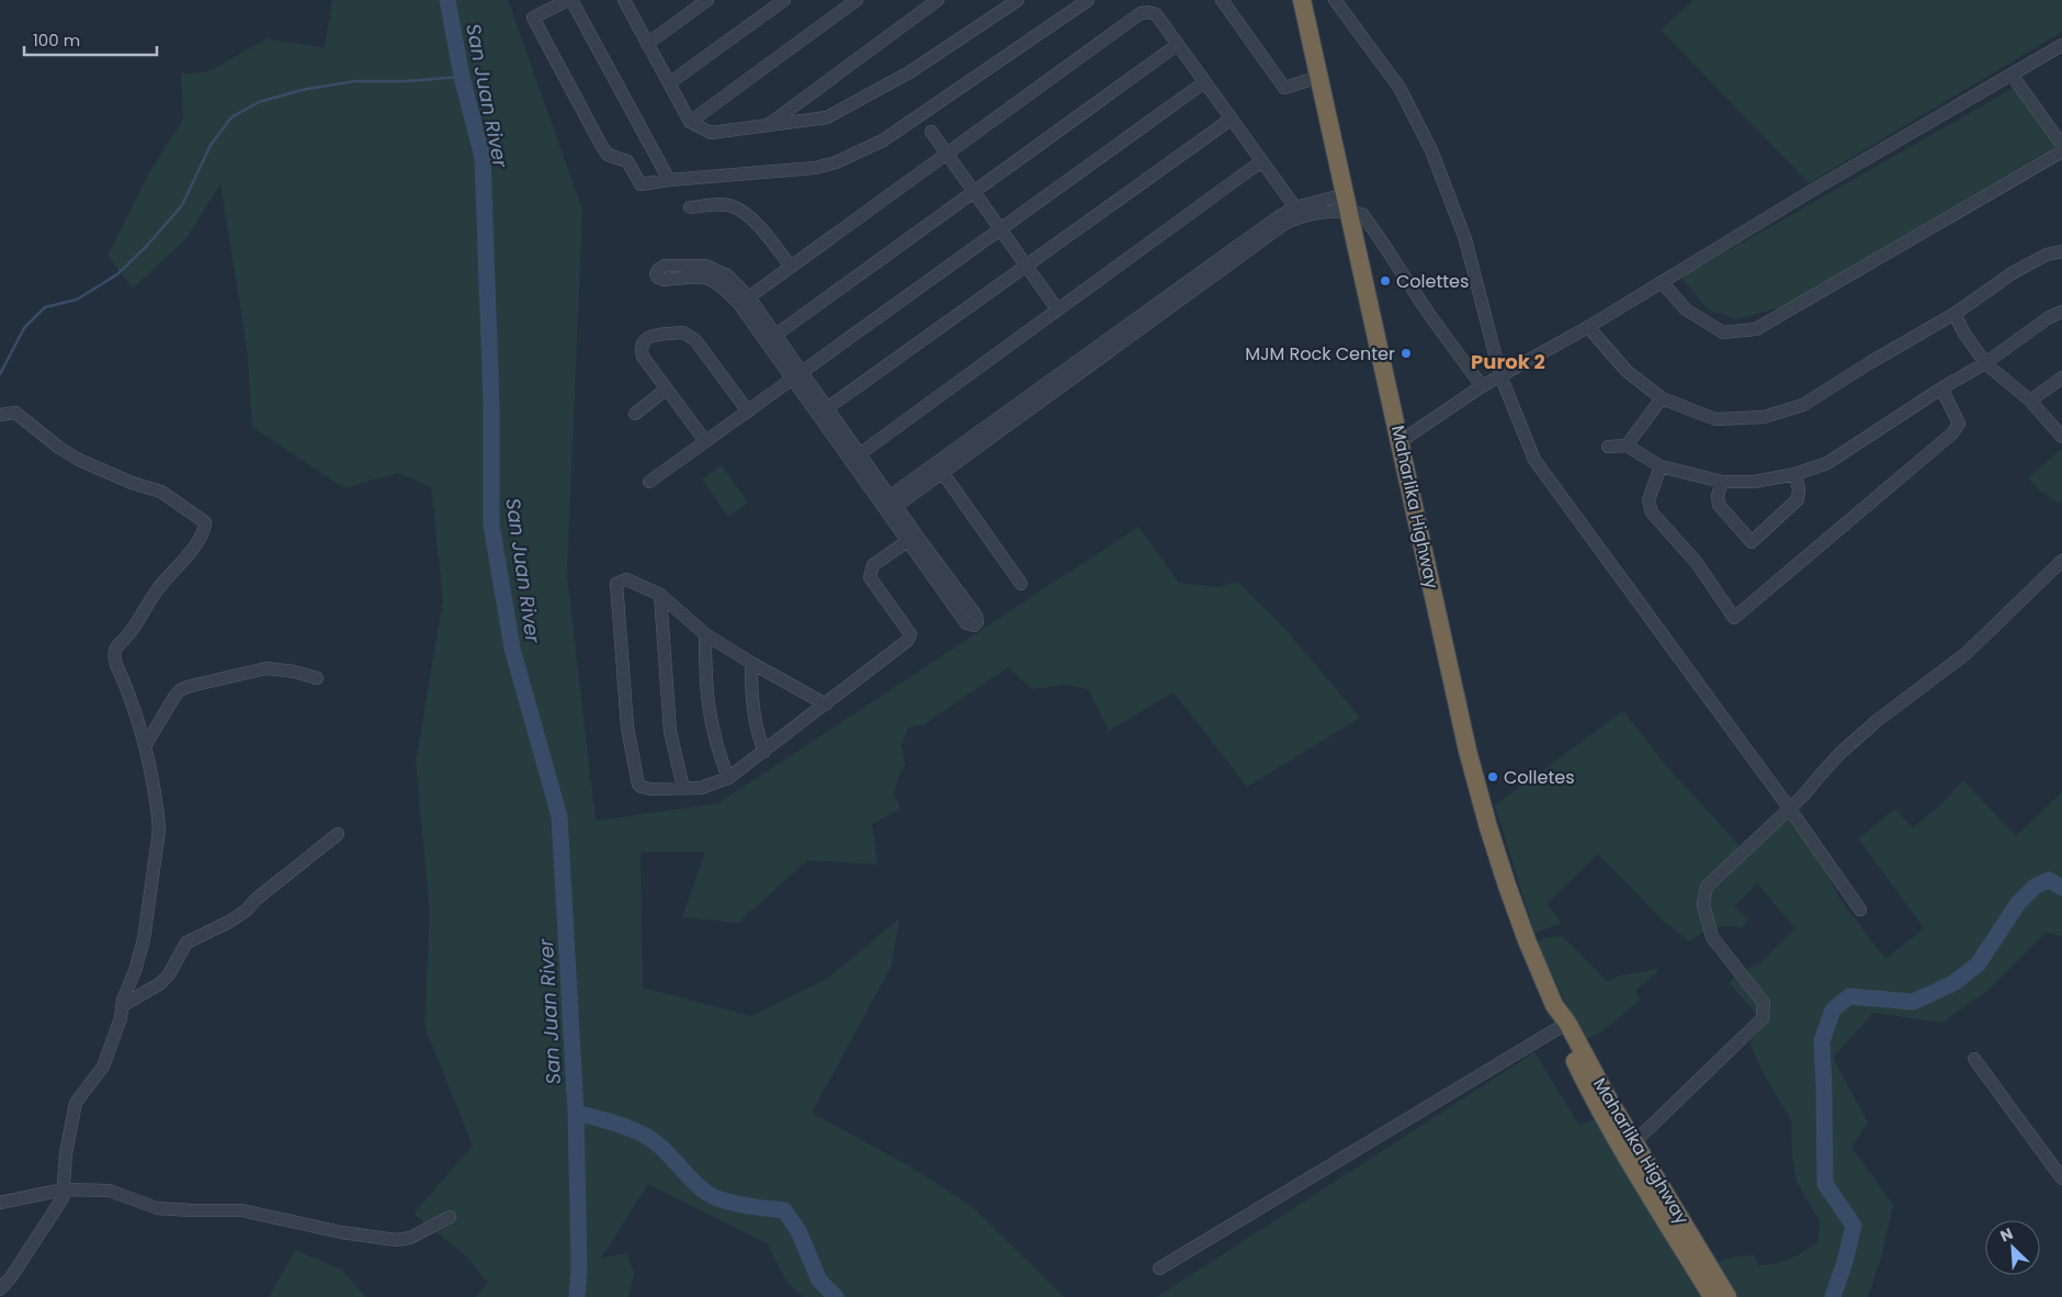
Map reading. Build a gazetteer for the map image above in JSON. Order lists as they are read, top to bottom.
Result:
{
  "streets": {
    "highway": ["Maharlika Highway"]
  },
  "districts": ["Purok 2"],
  "water": ["San Juan River"],
  "places": ["Colettes", "MJM Rock Center", "Colletes"],
  "scale_bar": "100 m",
  "north": "top left"
}
